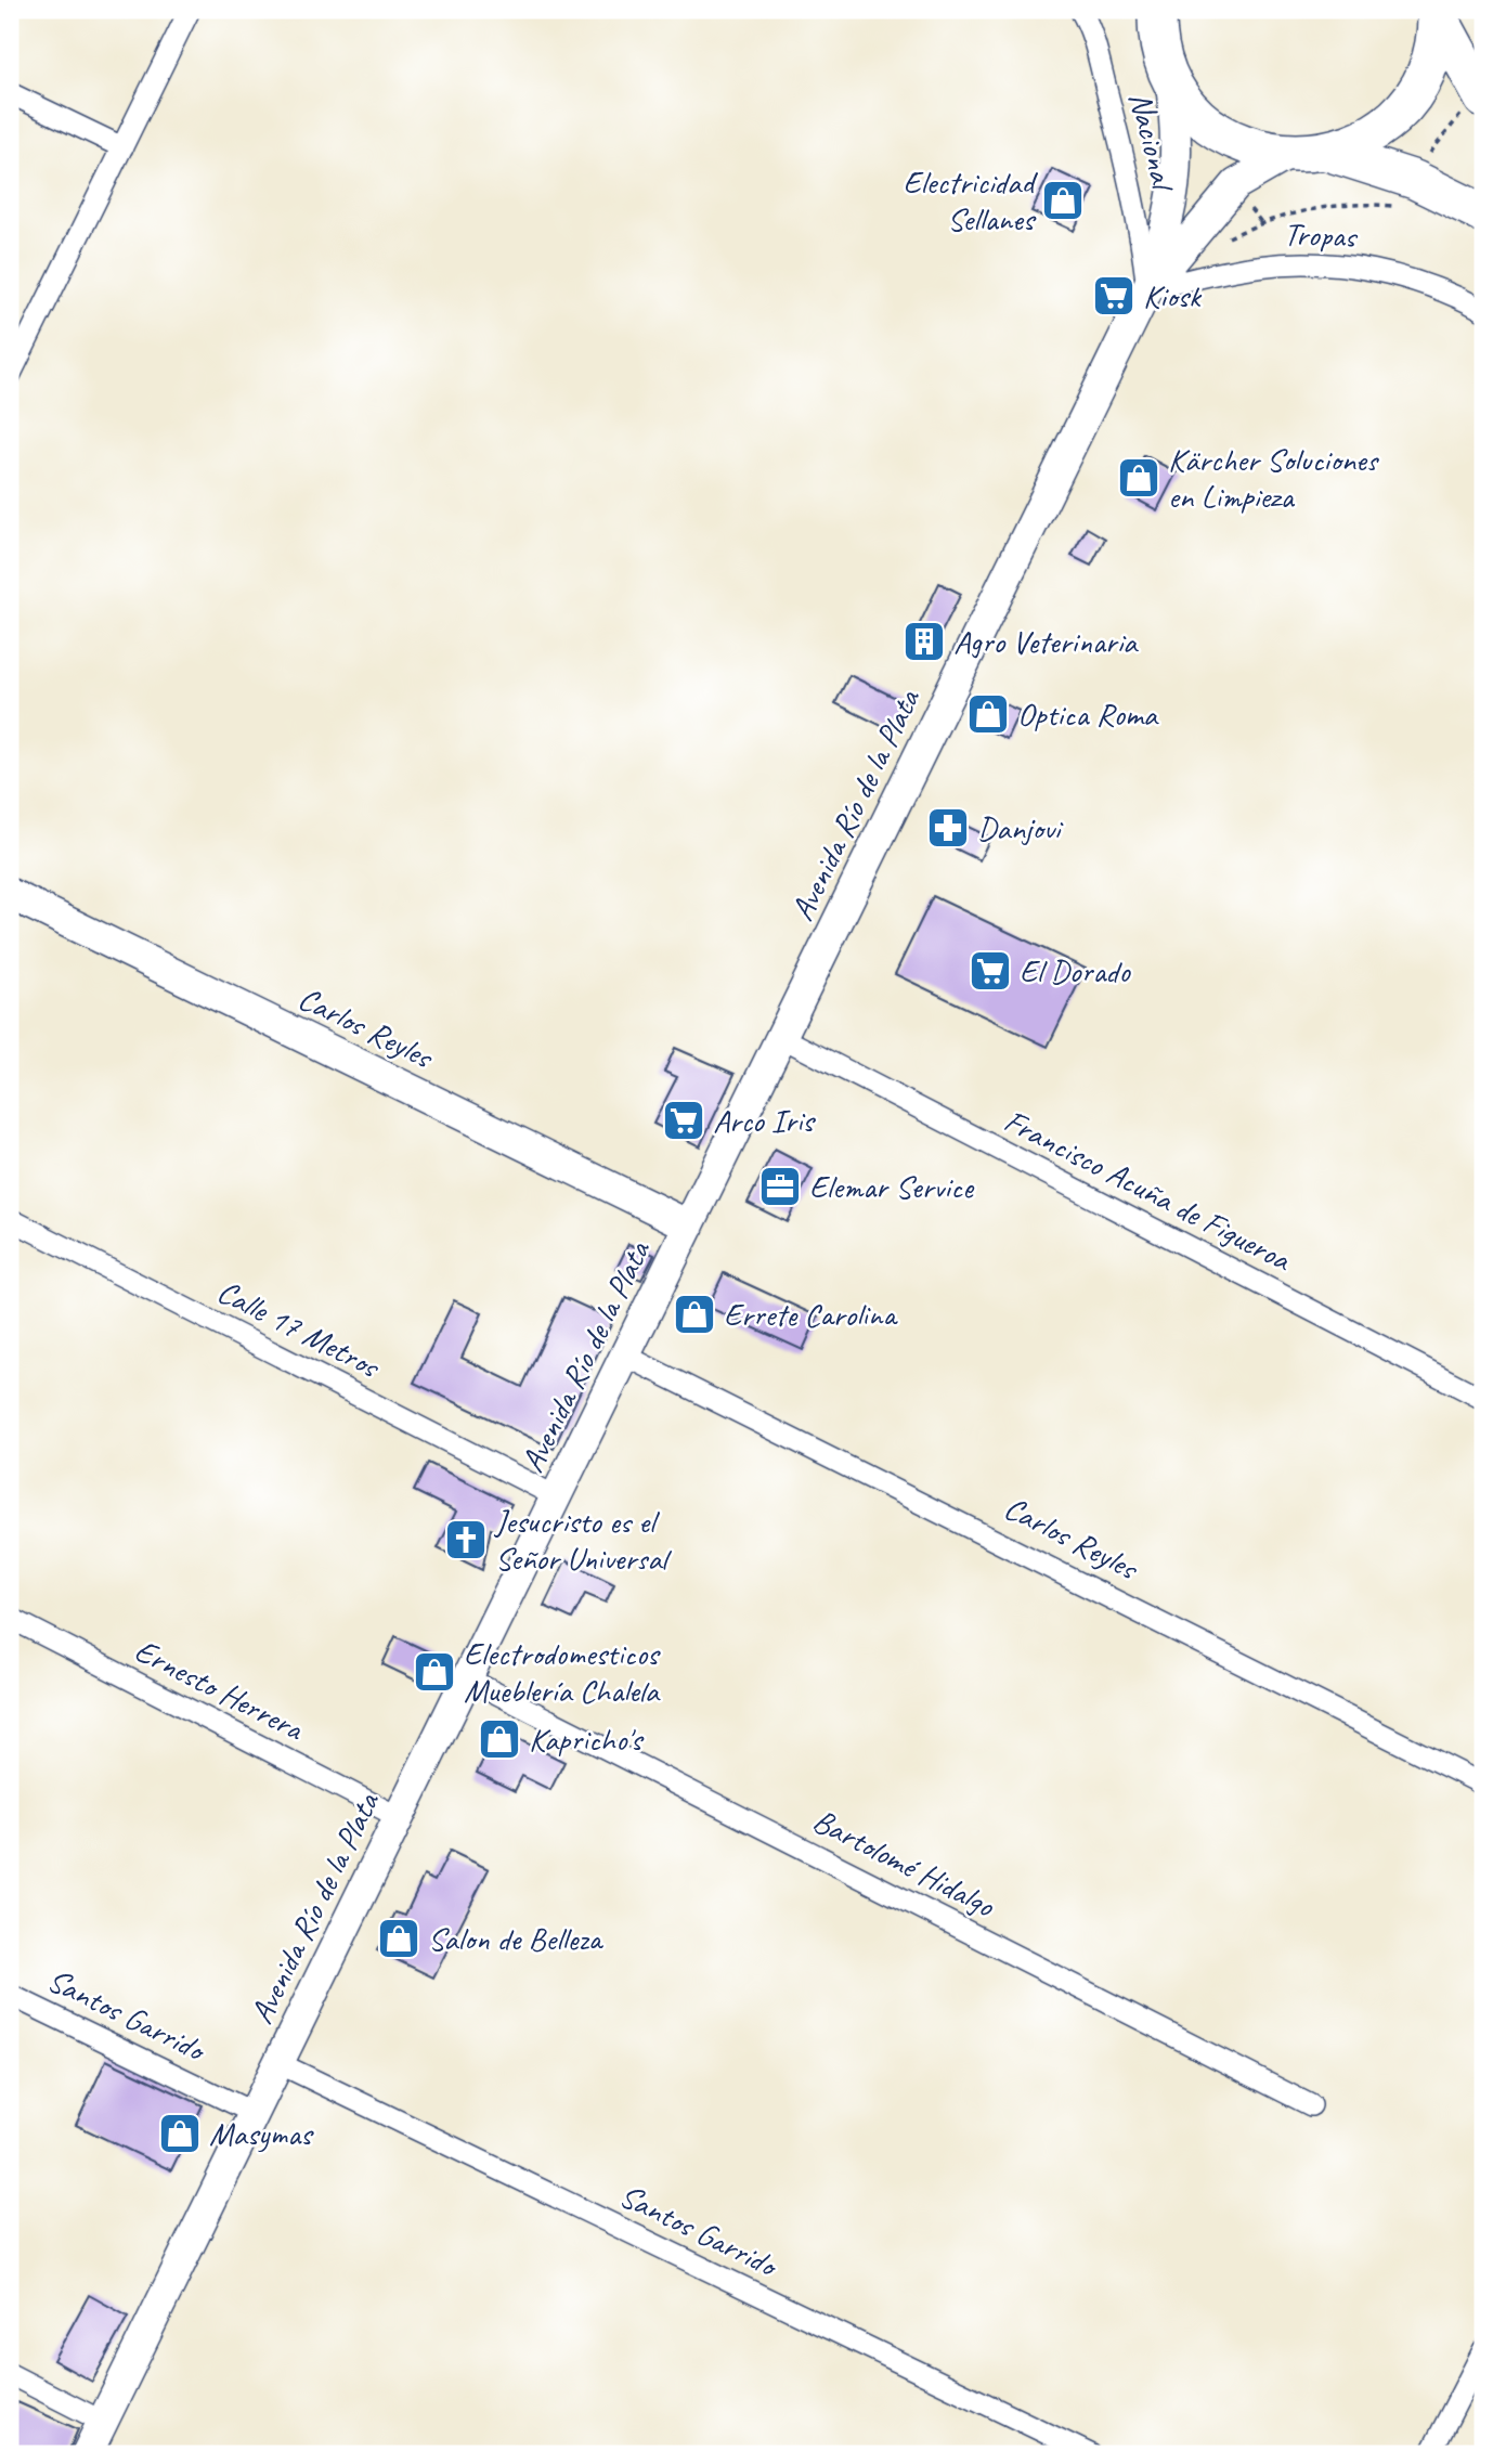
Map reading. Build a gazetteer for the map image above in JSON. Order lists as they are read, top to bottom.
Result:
{
  "streets": {
    "street": [
      "Nacional",
      "Tropas",
      "Avenida Río de la Plata",
      "Carlos Reyles",
      "Francisco Acuña de Figueroa",
      "Calle 17 Metros",
      "Ernesto Herrera",
      "Bartolomé Hidalgo",
      "Santos Garrido"
    ]
  },
  "crossings": [
    ["Nacional", "Tropas"],
    ["Nacional", "Avenida Río de la Plata"],
    ["Tropas", "Avenida Río de la Plata"],
    ["Avenida Río de la Plata", "Carlos Reyles"],
    ["Avenida Río de la Plata", "Francisco Acuña de Figueroa"],
    ["Avenida Río de la Plata", "Calle 17 Metros"],
    ["Avenida Río de la Plata", "Ernesto Herrera"],
    ["Avenida Río de la Plata", "Bartolomé Hidalgo"],
    ["Avenida Río de la Plata", "Santos Garrido"]
  ],
  "places": {
    "shop": [
      "Electricidad Sellanes",
      "Kärcher Soluciones en Limpieza",
      "Optica Roma",
      "Errete Carolina",
      "Electrodomesticos Mueblería Chalela",
      "Kapricho's",
      "Salon de Belleza",
      "Masymas"
    ],
    "supermarket": ["Kiosk", "El Dorado", "Arco Iris"],
    "building": ["Agro Veterinaria"],
    "pharmacy": ["Danjovi"],
    "office": ["Elemar Service"],
    "church": ["Jesucristo es el Señor Universal"]
  }
}
